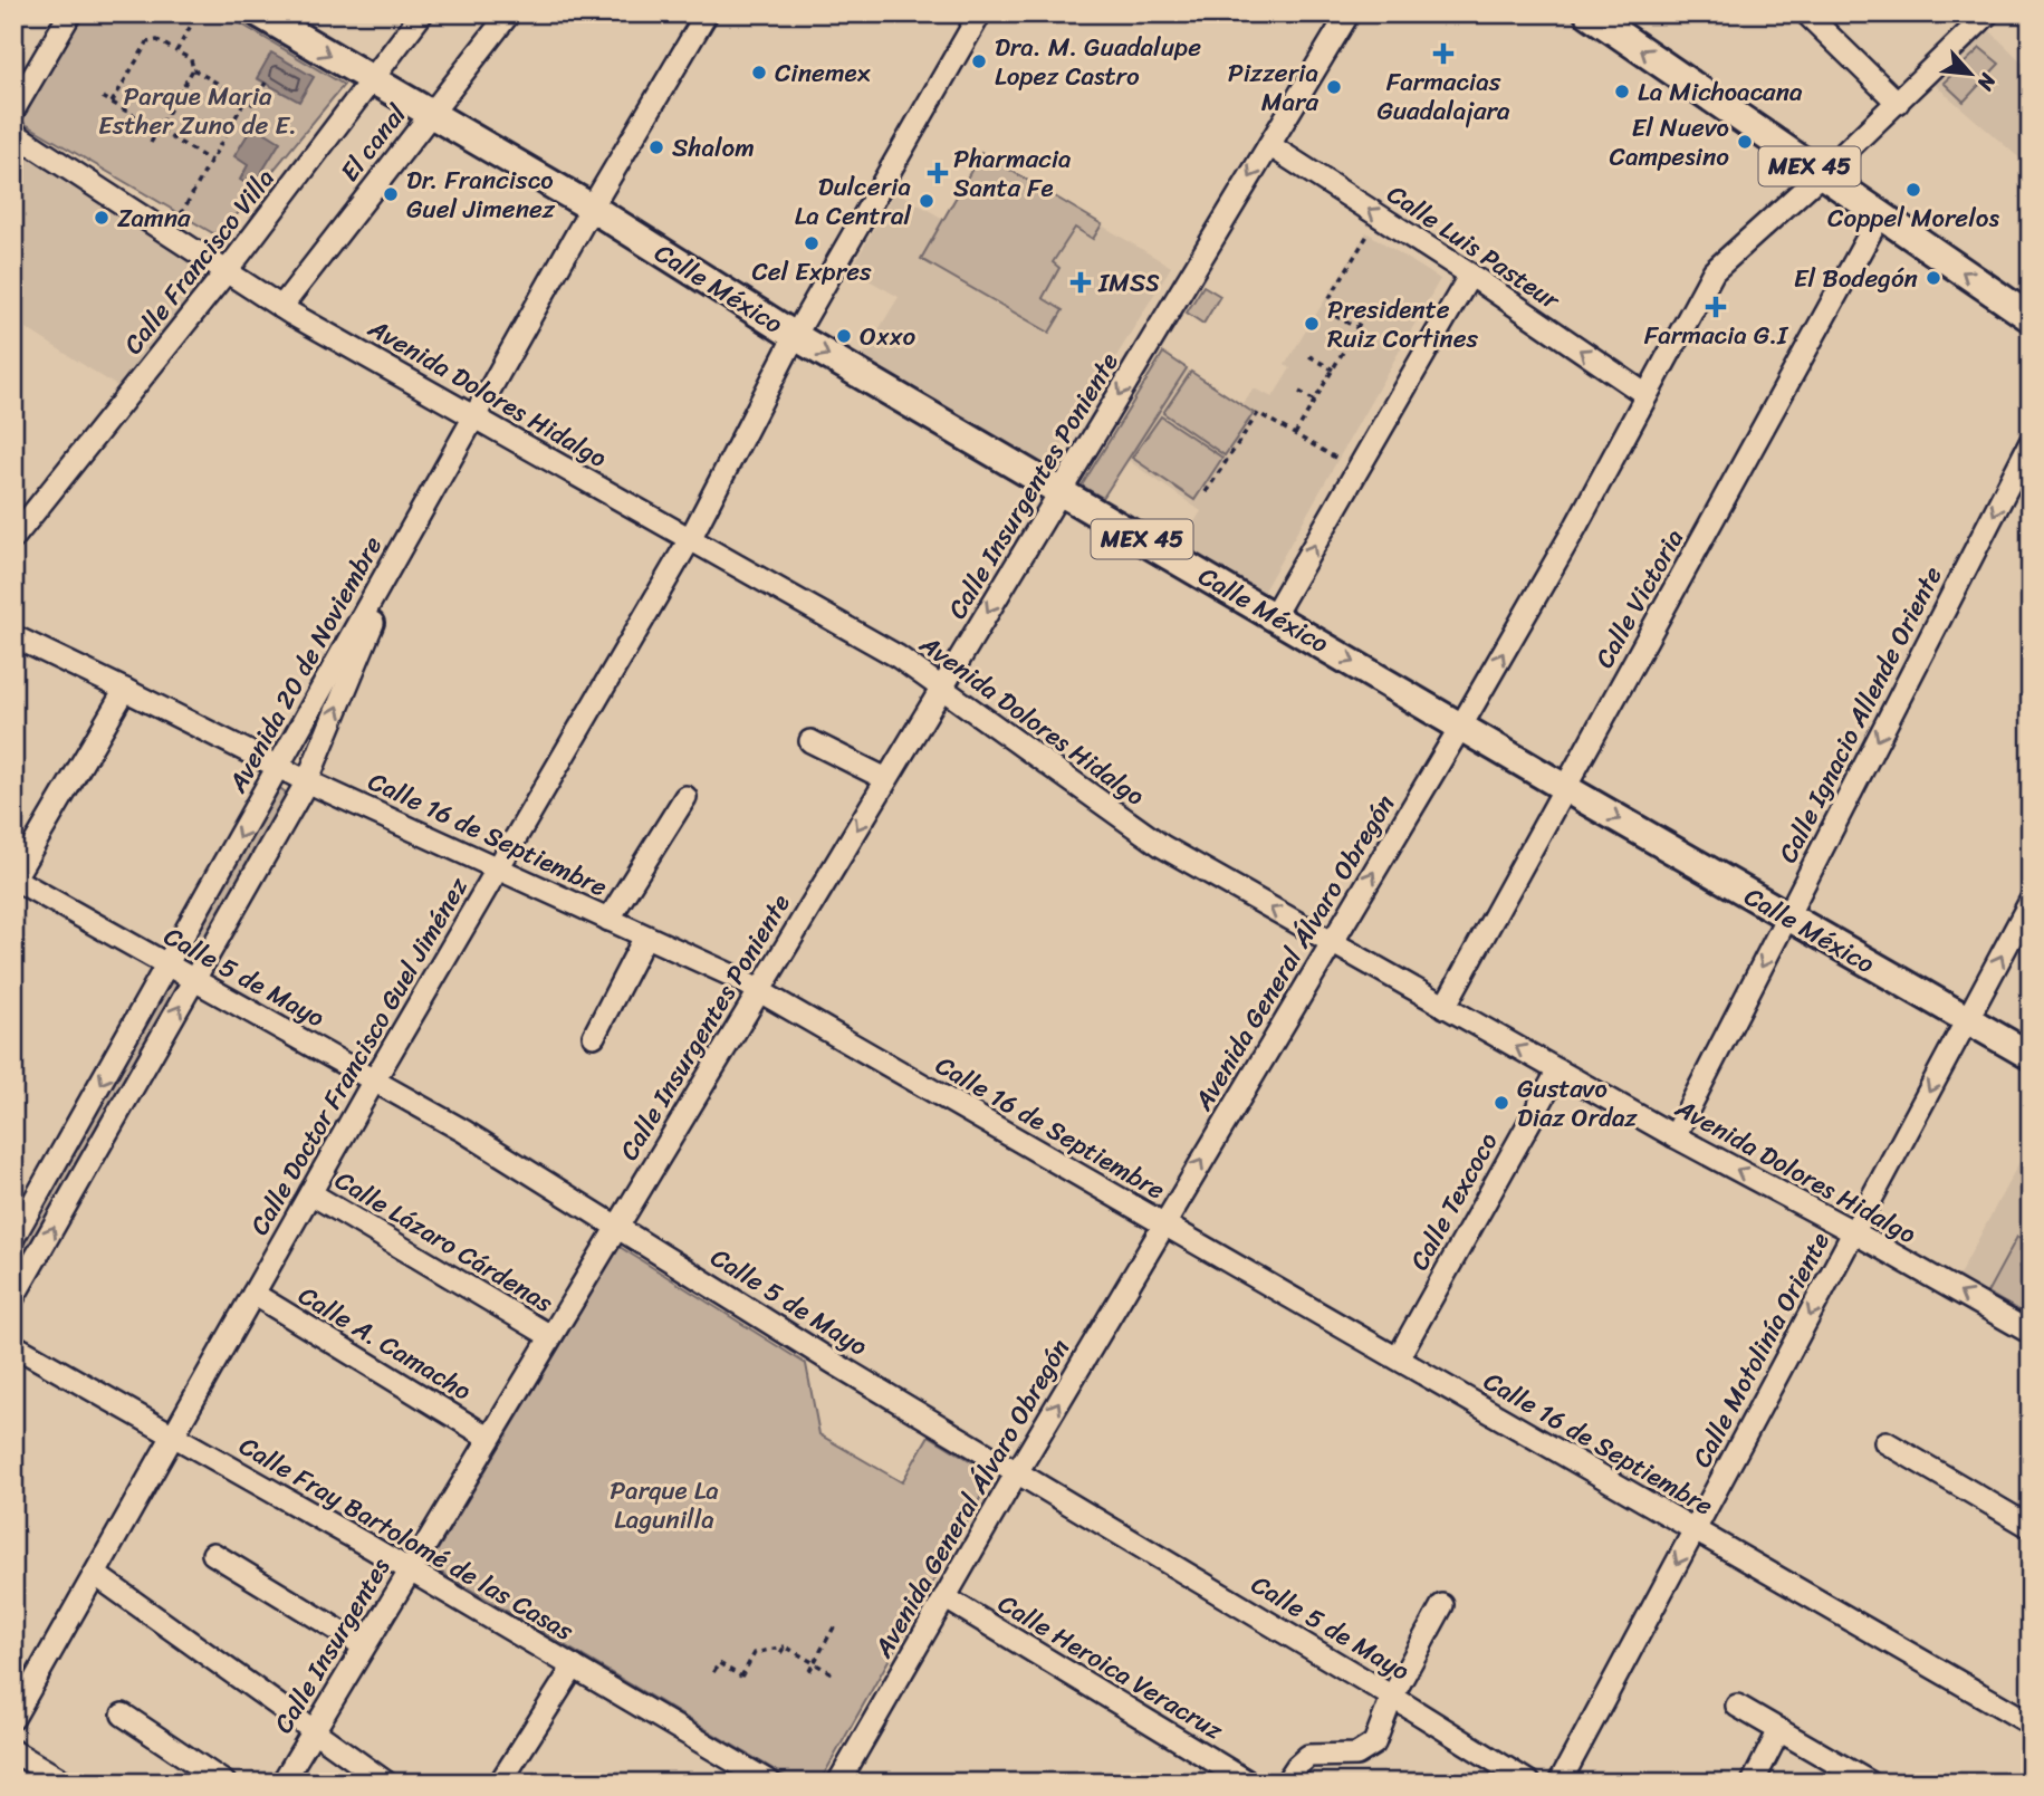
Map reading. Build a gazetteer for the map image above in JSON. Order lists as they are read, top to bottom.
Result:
{
  "streets": {
    "main road": ["MEX 45", "Calle México"],
    "street": [
      "El canal",
      "Calle Luis Pasteur",
      "Calle Francisco Villa",
      "Avenida Dolores Hidalgo",
      "Calle Insurgentes Poniente",
      "Calle Victoria",
      "Avenida 20 de Noviembre",
      "Calle Ignacio Allende Oriente",
      "Calle 16 de Septiembre",
      "Avenida General Álvaro Obregón",
      "Calle 5 de Mayo",
      "Calle Doctor Francisco Guel Jiménez",
      "Calle Texcoco",
      "Calle Lázaro Cárdenas",
      "Calle A. Camacho",
      "Calle Motolinía Oriente",
      "Calle Fray Bartolomé de las Casas",
      "Calle Insurgentes",
      "Calle Heroica Veracruz"
    ]
  },
  "crossings": [
    ["El canal", "Calle México"],
    ["El canal", "Avenida Dolores Hidalgo"],
    ["MEX 45", "Calle Victoria"],
    ["MEX 45", "Avenida General Álvaro Obregón"],
    ["Calle Luis Pasteur", "Calle Insurgentes Poniente"],
    ["Calle Luis Pasteur", "Avenida General Álvaro Obregón"],
    ["Calle Francisco Villa", "Calle México"],
    ["Calle Francisco Villa", "Avenida Dolores Hidalgo"],
    ["Calle México", "Calle Insurgentes Poniente"],
    ["Calle México", "Calle Victoria"],
    ["Calle México", "Calle Ignacio Allende Oriente"],
    ["Calle México", "Avenida General Álvaro Obregón"],
    ["Calle México", "Calle Doctor Francisco Guel Jiménez"],
    ["Calle México", "Calle Motolinía Oriente"],
    ["Avenida Dolores Hidalgo", "Calle Insurgentes Poniente"],
    ["Avenida Dolores Hidalgo", "Calle Victoria"],
    ["Avenida Dolores Hidalgo", "Calle Ignacio Allende Oriente"],
    ["Avenida Dolores Hidalgo", "Avenida General Álvaro Obregón"],
    ["Avenida Dolores Hidalgo", "Calle Doctor Francisco Guel Jiménez"],
    ["Avenida Dolores Hidalgo", "Calle Texcoco"],
    ["Avenida Dolores Hidalgo", "Calle Motolinía Oriente"],
    ["Calle Insurgentes Poniente", "Calle 16 de Septiembre"],
    ["Calle Insurgentes Poniente", "Calle 5 de Mayo"],
    ["Calle Insurgentes Poniente", "Calle Lázaro Cárdenas"],
    ["Calle Insurgentes Poniente", "Calle Insurgentes"],
    ["Avenida 20 de Noviembre", "Calle 16 de Septiembre"],
    ["Avenida 20 de Noviembre", "Calle 5 de Mayo"],
    ["Calle 16 de Septiembre", "Avenida General Álvaro Obregón"],
    ["Calle 16 de Septiembre", "Calle Doctor Francisco Guel Jiménez"],
    ["Calle 16 de Septiembre", "Calle Texcoco"],
    ["Calle 16 de Septiembre", "Calle Motolinía Oriente"],
    ["Avenida General Álvaro Obregón", "Calle 5 de Mayo"],
    ["Avenida General Álvaro Obregón", "Calle Heroica Veracruz"],
    ["Calle 5 de Mayo", "Calle Doctor Francisco Guel Jiménez"],
    ["Calle Doctor Francisco Guel Jiménez", "Calle Lázaro Cárdenas"],
    ["Calle Doctor Francisco Guel Jiménez", "Calle A. Camacho"],
    ["Calle Doctor Francisco Guel Jiménez", "Calle Fray Bartolomé de las Casas"],
    ["Calle Lázaro Cárdenas", "Calle Insurgentes"],
    ["Calle A. Camacho", "Calle Insurgentes"],
    ["Calle Fray Bartolomé de las Casas", "Calle Insurgentes"]
  ],
  "one_way": [
    "Calle Luis Pasteur",
    "Calle México",
    "Avenida Dolores Hidalgo",
    "Calle Insurgentes Poniente",
    "Calle Ignacio Allende Oriente",
    "Avenida General Álvaro Obregón"
  ],
  "parks": ["Parque Maria Esther Zuno de E.", "Parque La Lagunilla"],
  "places": {
    "health": [
      "Farmacias Guadalajara",
      "Pharmacia Santa Fe",
      "IMSS",
      "Farmacia G.I"
    ],
    "other": [
      "Dra. M. Guadalupe Lopez Castro",
      "Cinemex",
      "Pizzeria Mara",
      "La Michoacana",
      "El Nuevo Campesino",
      "Shalom",
      "Coppel Morelos",
      "Dr. Francisco Guel Jimenez",
      "Dulceria La Central",
      "Zamna",
      "Cel Expres",
      "El Bodegón",
      "Presidente Ruiz Cortines",
      "Oxxo",
      "Gustavo Diaz Ordaz"
    ]
  },
  "north": "bottom right"
}
